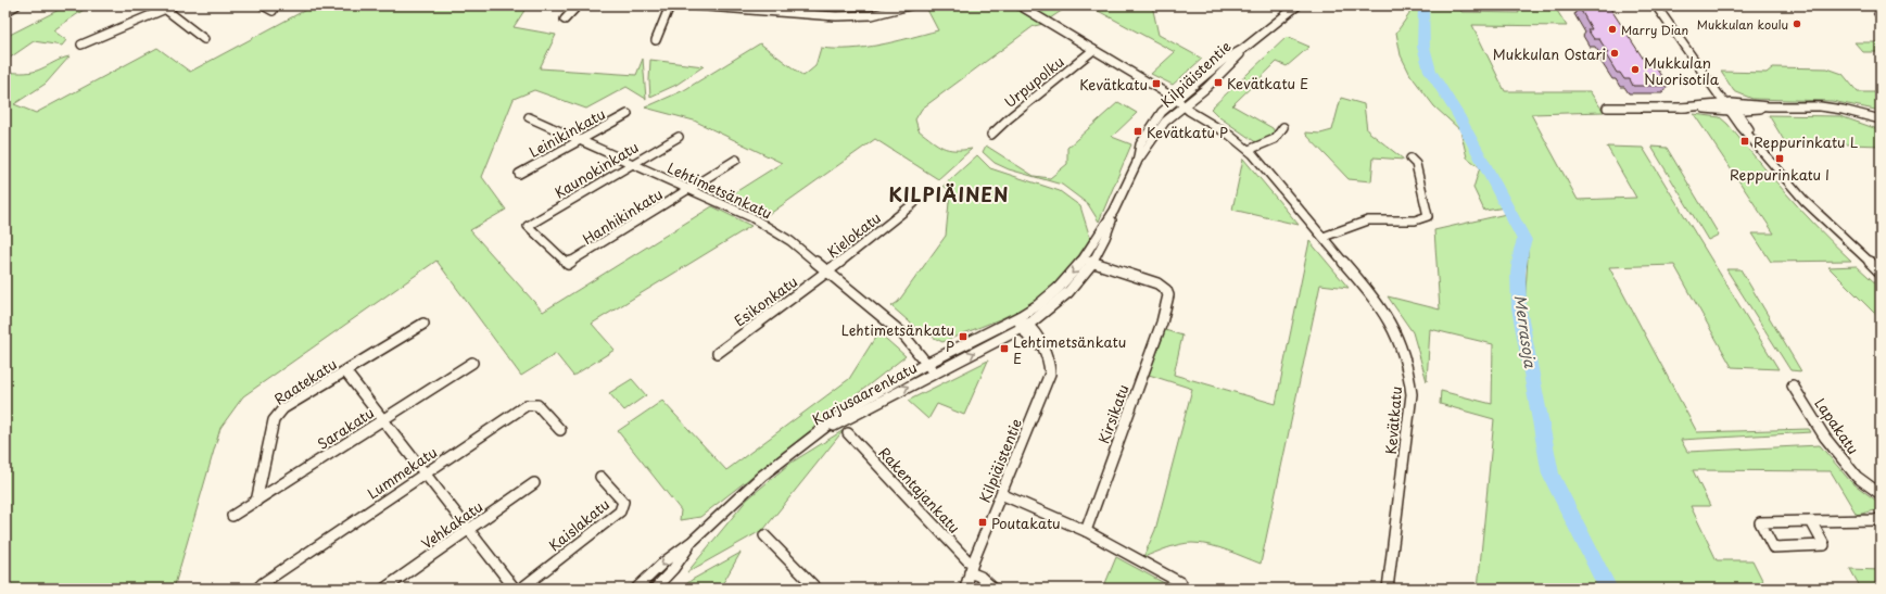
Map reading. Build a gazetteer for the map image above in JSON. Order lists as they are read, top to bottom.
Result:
{
  "streets": {
    "street": [
      "Kilpiäistentie",
      "Urpupolku",
      "Leinikinkatu",
      "Kaunokinkatu",
      "Lehtimetsänkatu",
      "Hanhikinkatu",
      "Kielokatu",
      "Esikonkatu",
      "Raatekatu",
      "Karjusaarenkatu",
      "Kirsikatu",
      "Kevätkatu",
      "Lapakatu",
      "Sarakatu",
      "Lummekatu",
      "Rakentajankatu",
      "Vehkakatu",
      "Kaislakatu"
    ]
  },
  "crossings": [
    ["Kilpiäistentie", "Karjusaarenkatu"],
    ["Kilpiäistentie", "Kirsikatu"],
    ["Kilpiäistentie", "Kevätkatu"],
    ["Kilpiäistentie", "Rakentajankatu"],
    ["Urpupolku", "Kevätkatu"],
    ["Leinikinkatu", "Lehtimetsänkatu"],
    ["Kaunokinkatu", "Lehtimetsänkatu"],
    ["Kaunokinkatu", "Hanhikinkatu"],
    ["Lehtimetsänkatu", "Hanhikinkatu"],
    ["Lehtimetsänkatu", "Kielokatu"],
    ["Lehtimetsänkatu", "Esikonkatu"],
    ["Lehtimetsänkatu", "Karjusaarenkatu"],
    ["Kielokatu", "Esikonkatu"],
    ["Raatekatu", "Sarakatu"]
  ],
  "districts": ["KILPIÄINEN"],
  "water": ["Merrasoja"],
  "places": {
    "other": [
      "Mukkulan koulu",
      "Marry Dian",
      "Mukkulan Ostari",
      "Mukkulan Nuorisotila"
    ],
    "transit": [
      "Kevätkatu E",
      "Kevätkatu",
      "Kevätkatu P",
      "Reppurinkatu L",
      "Reppurinkatu I",
      "Lehtimetsänkatu P",
      "Lehtimetsänkatu E",
      "Poutakatu"
    ]
  }
}
